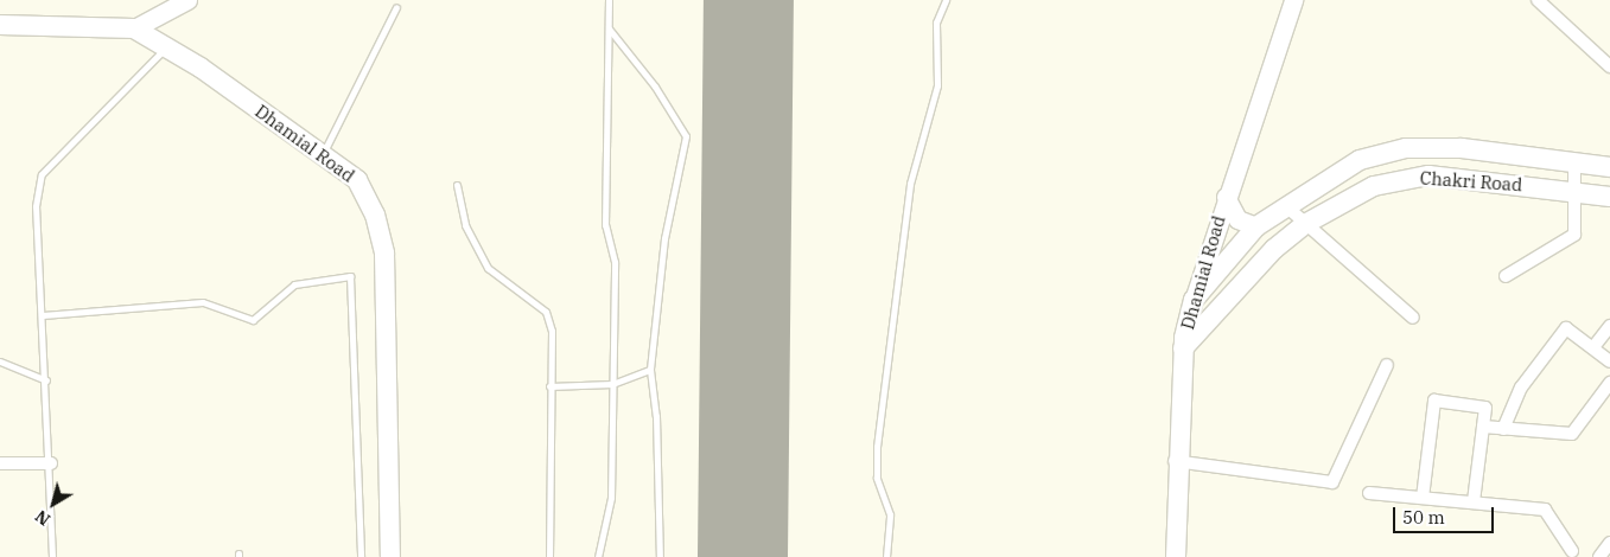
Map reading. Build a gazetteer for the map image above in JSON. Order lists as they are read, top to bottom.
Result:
{
  "streets": {
    "main road": ["Dhamial Road", "Chakri Road"]
  },
  "crossings": [
    ["Dhamial Road", "Chakri Road"]
  ],
  "scale_bar": "50 m",
  "north": "bottom left"
}
